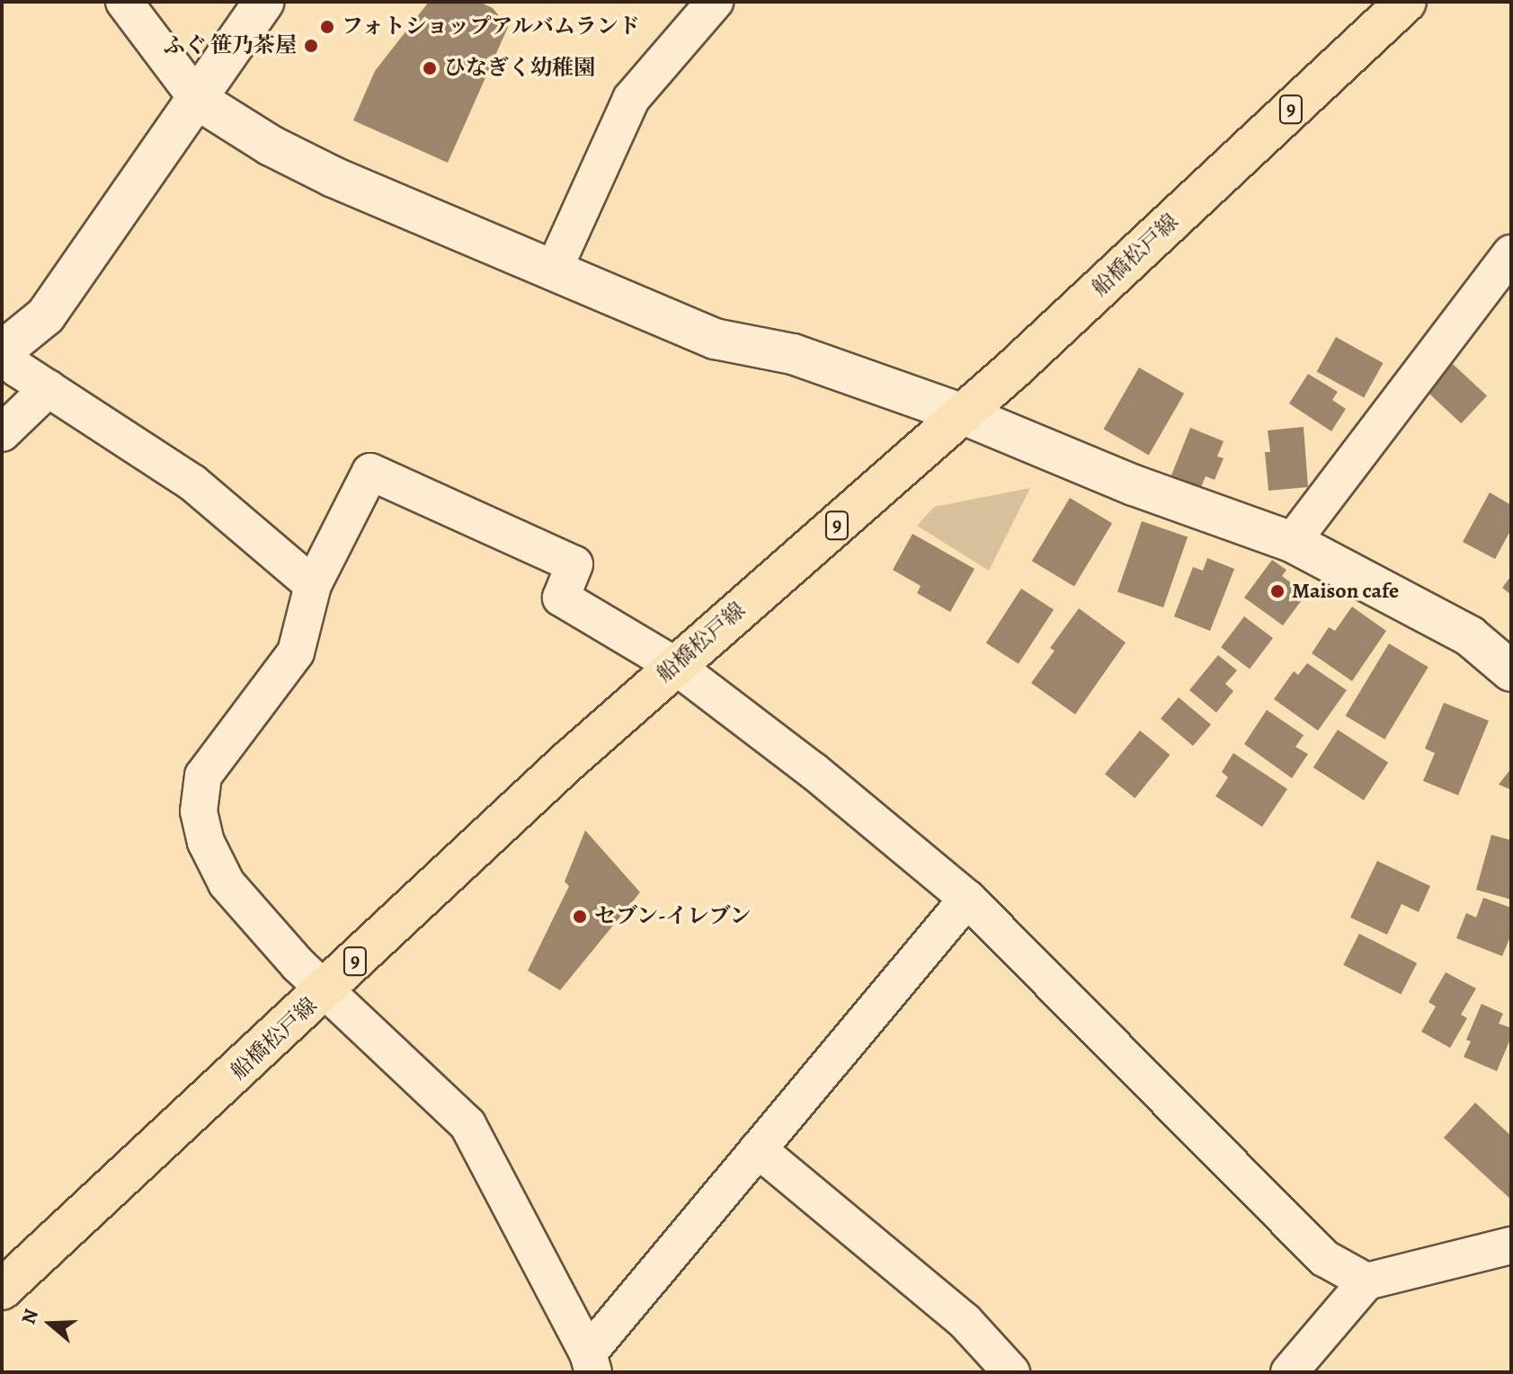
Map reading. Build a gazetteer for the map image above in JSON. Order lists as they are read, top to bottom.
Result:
{
  "streets": {
    "main road": ["9", "船橋松戸線"]
  },
  "places": [
    "フォトショップアルバムランド",
    "ふぐ 笹乃茶屋",
    "ひなぎく幼稚園",
    "Maison cafe",
    "セブン-イレブン"
  ],
  "north": "left"
}
